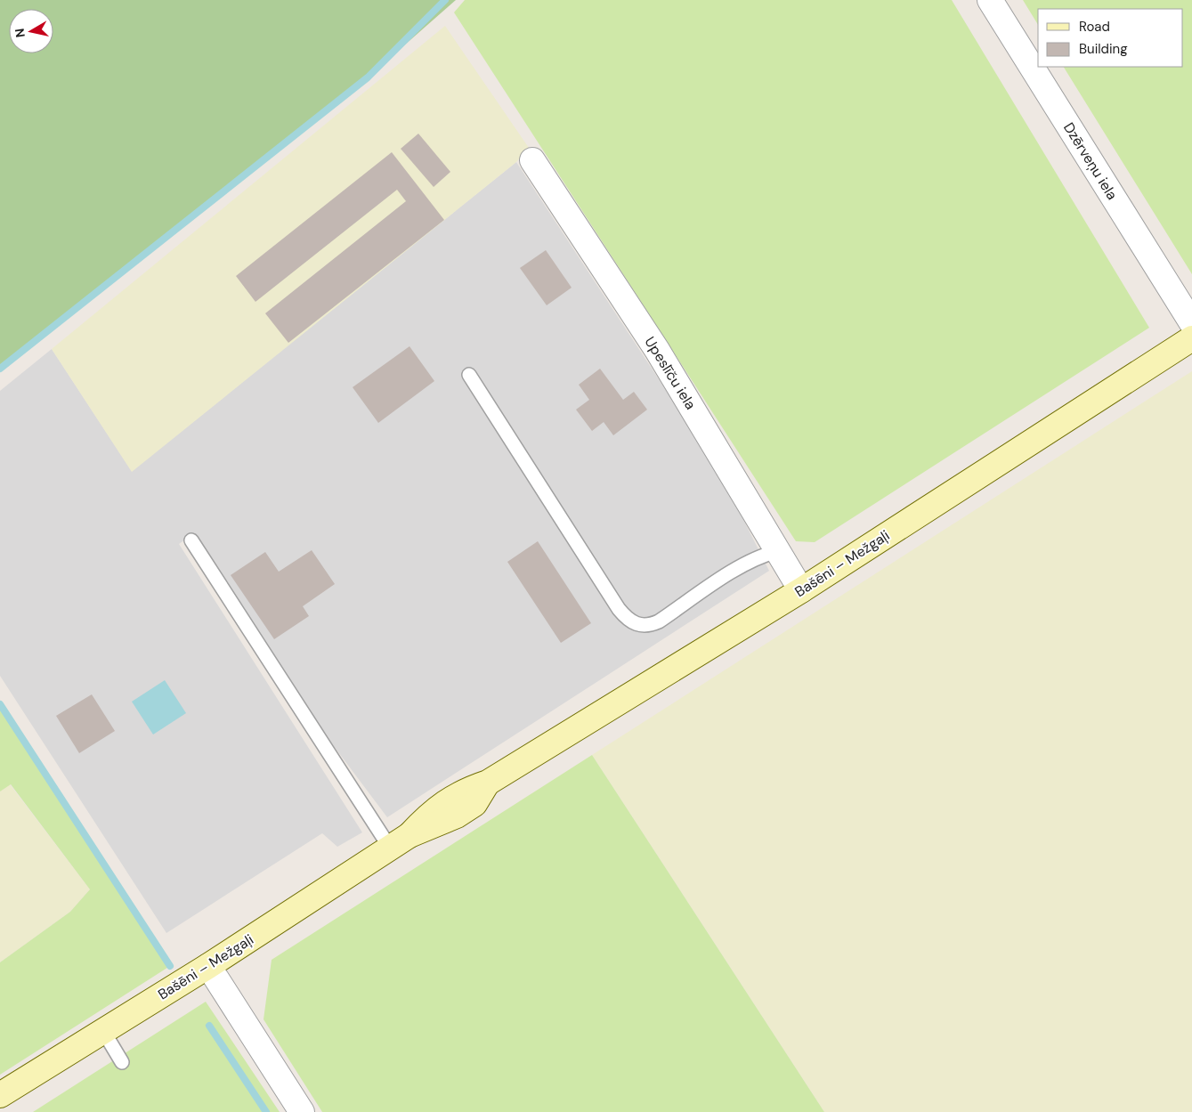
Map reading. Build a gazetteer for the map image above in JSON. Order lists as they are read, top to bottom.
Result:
{
  "streets": {
    "street": ["Dzērveņu iela", "Upeslīču iela", "Bašēni – Mežgaļi"]
  },
  "crossings": [
    ["Upeslīču iela", "Bašēni – Mežgaļi"]
  ],
  "legend": ["Road", "Building"],
  "north": "left"
}
